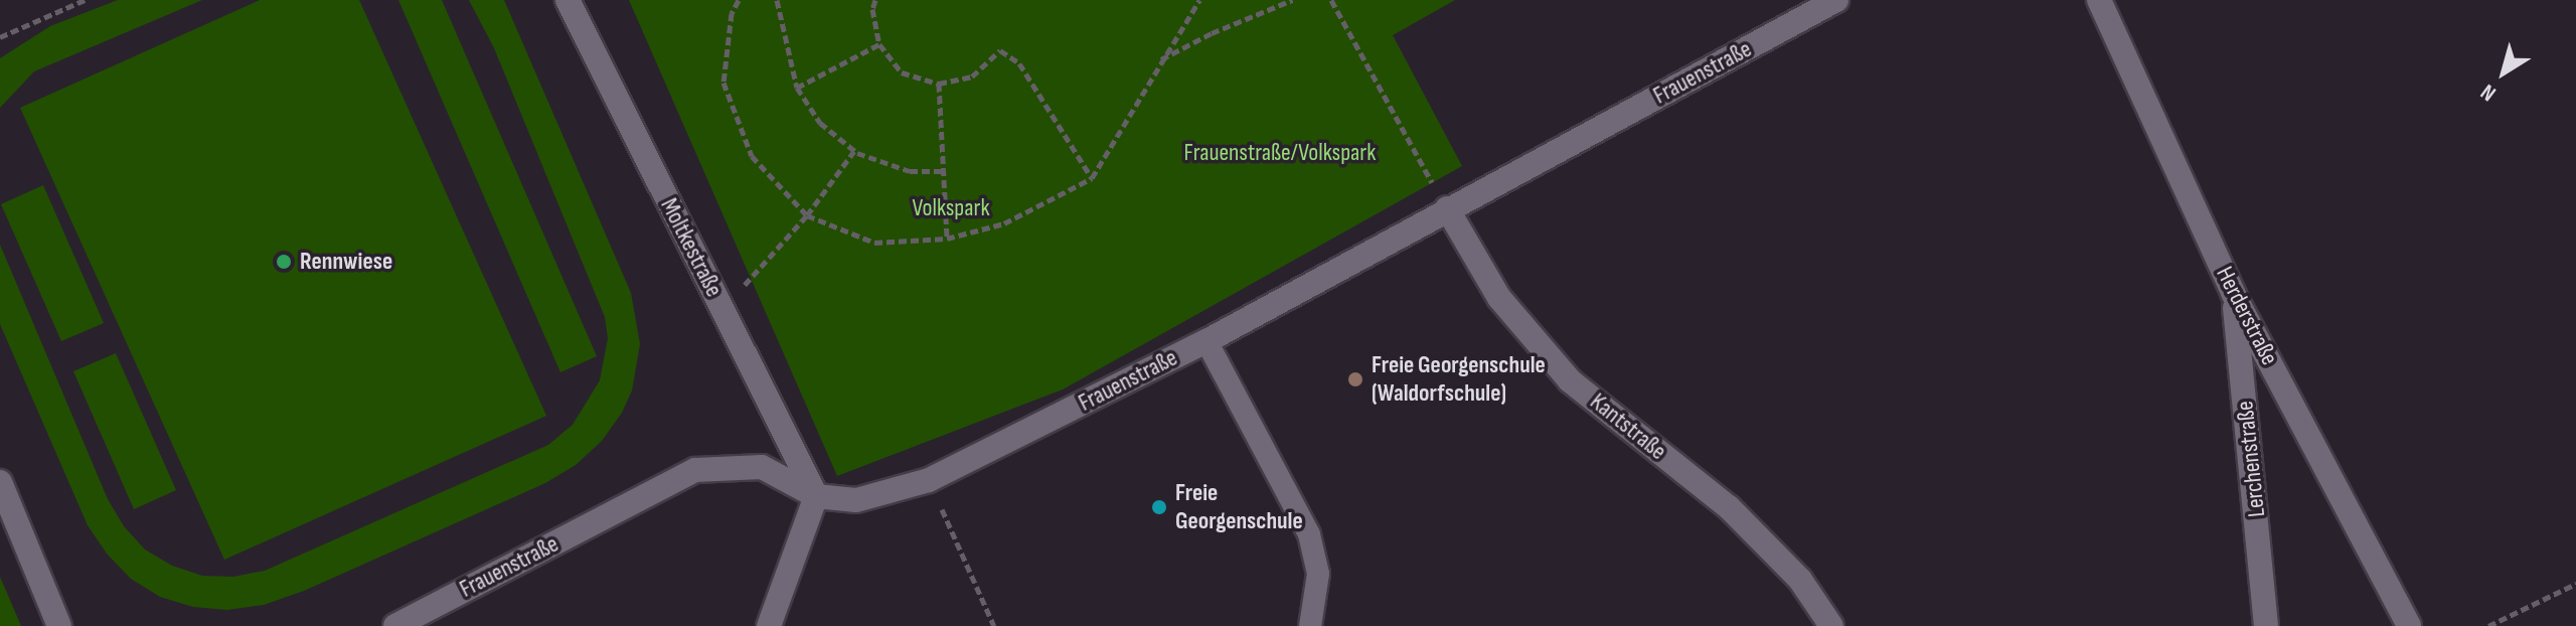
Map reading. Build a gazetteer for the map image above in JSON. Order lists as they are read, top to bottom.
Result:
{
  "streets": {
    "street": [
      "Frauenstraße",
      "Moltkestraße",
      "Herderstraße",
      "Kantstraße",
      "Lerchenstraße"
    ]
  },
  "crossings": [
    ["Frauenstraße", "Moltkestraße"],
    ["Frauenstraße", "Kantstraße"],
    ["Herderstraße", "Lerchenstraße"]
  ],
  "parks": ["Frauenstraße/Volkspark", "Volkspark"],
  "places": ["Rennwiese", "Freie Georgenschule (Waldorfschule)", "Freie Georgenschule"],
  "north": "bottom left"
}
